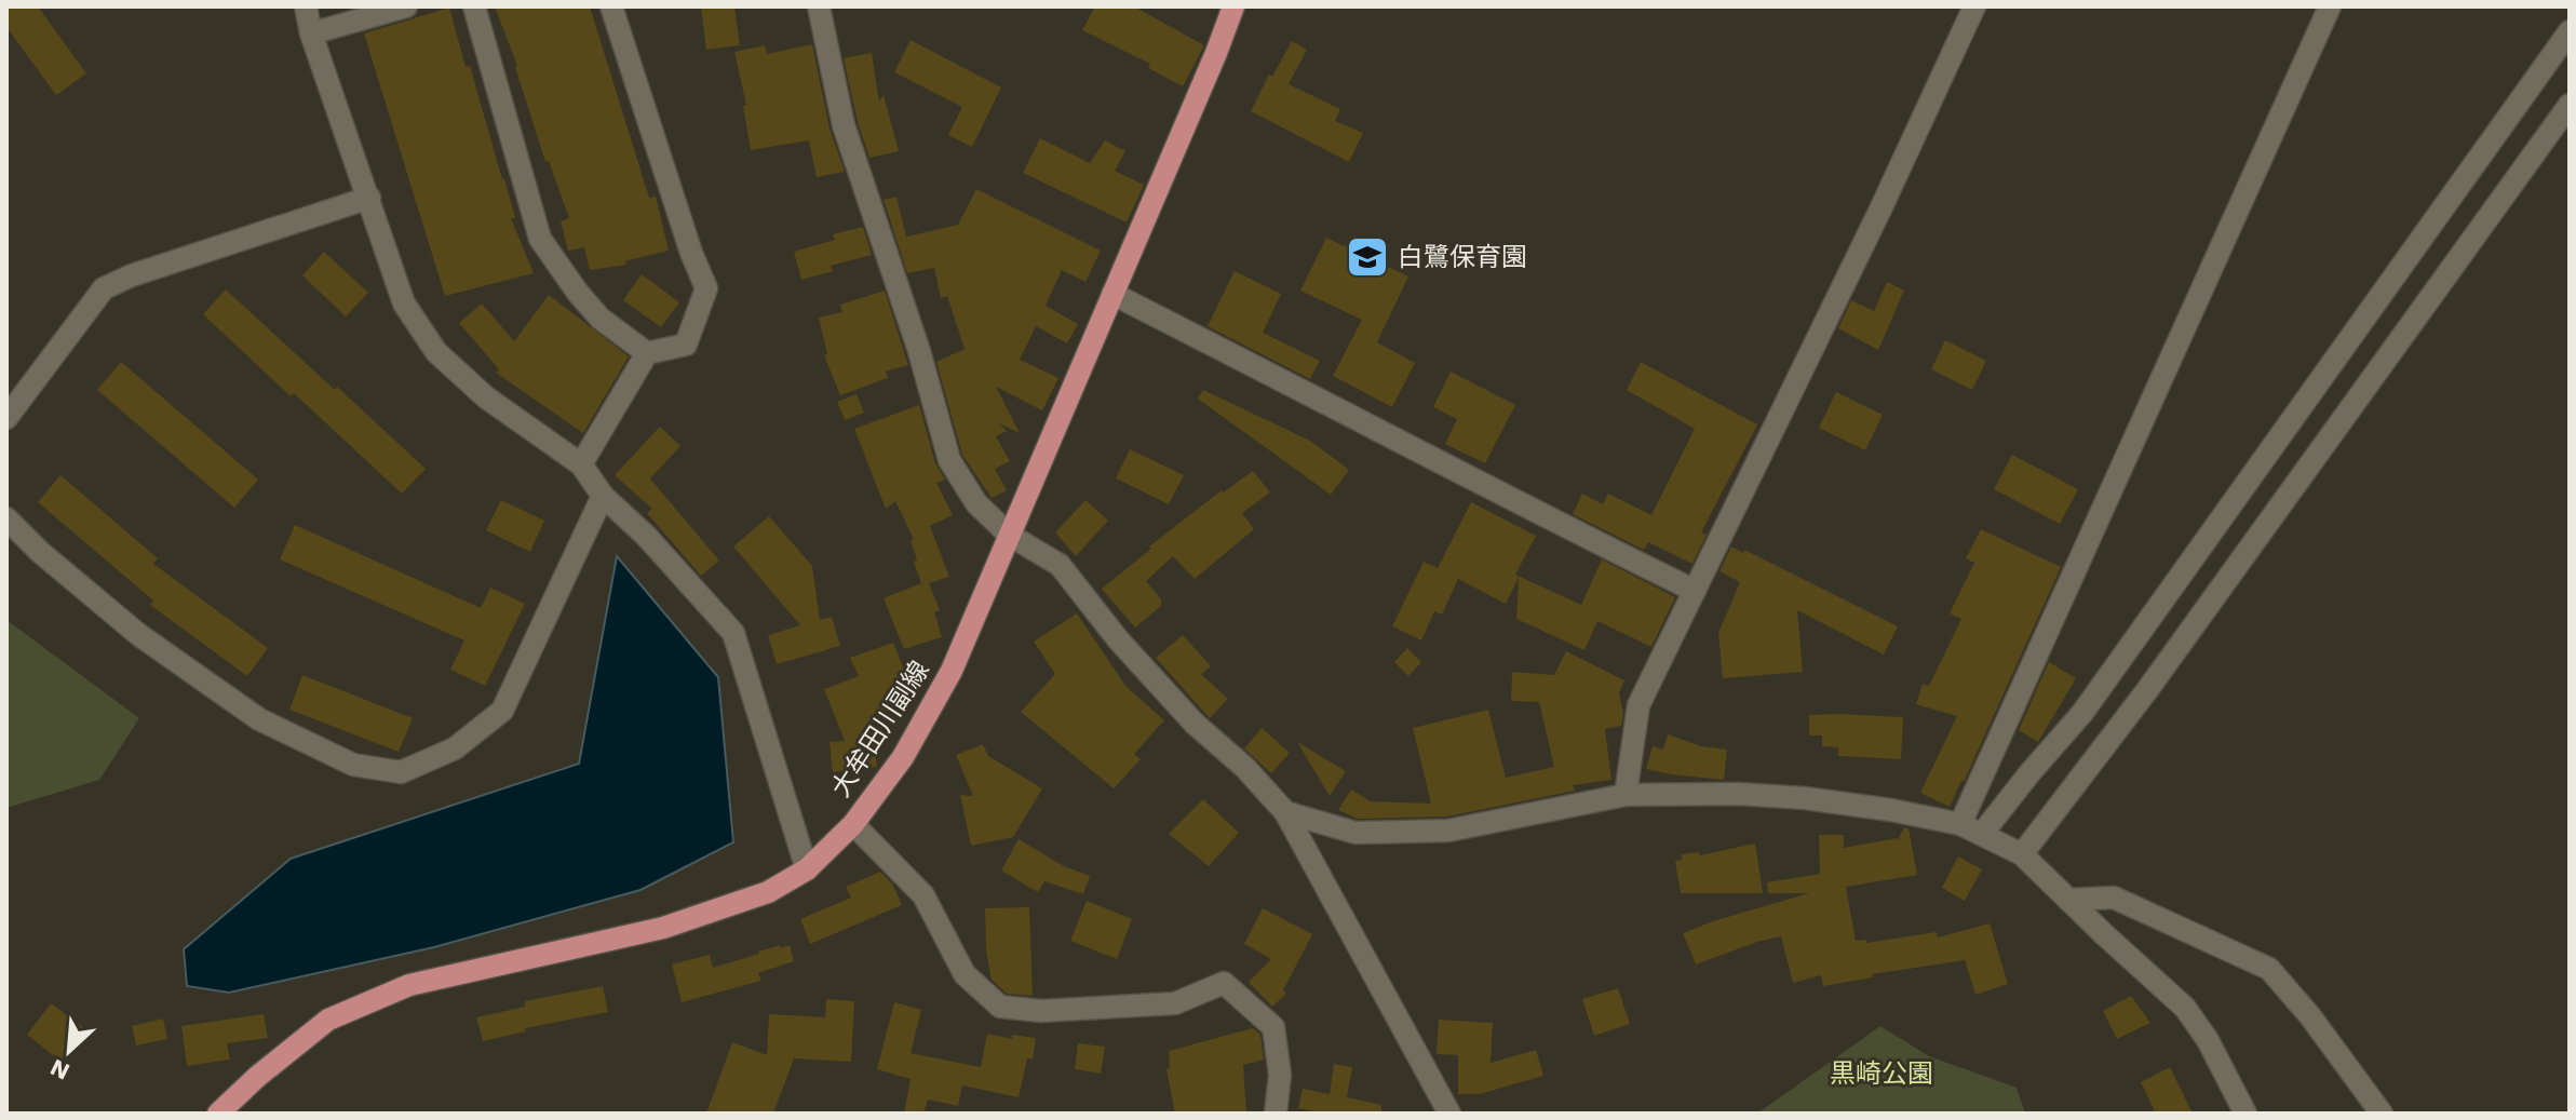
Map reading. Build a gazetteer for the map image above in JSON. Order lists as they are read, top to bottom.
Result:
{
  "streets": {
    "main road": ["大牟田川副線"]
  },
  "parks": ["黒崎公園"],
  "places": {
    "school or university": ["白鷺保育園"]
  },
  "north": "bottom left"
}
